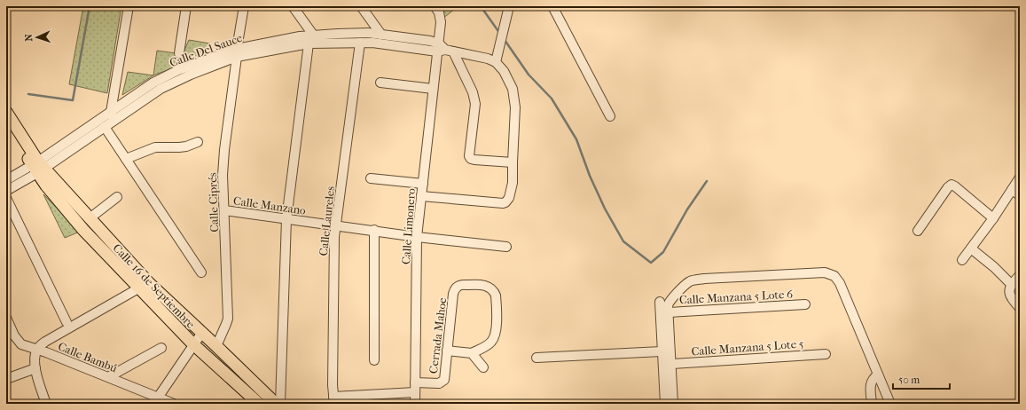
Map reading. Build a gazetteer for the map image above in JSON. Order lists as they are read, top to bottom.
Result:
{
  "streets": {
    "main road": ["Calle 16 de Septiembre"],
    "street": [
      "Calle Del Sauce",
      "Calle Ciprés",
      "Calle Manzano",
      "Calle Laureles",
      "Calle Limonero",
      "Calle Manzana 5 Lote 6",
      "Cerrada Mahoe",
      "Calle Manzana 5 Lote 5",
      "Calle Bambú"
    ]
  },
  "crossings": [
    ["Calle Del Sauce", "Calle Ciprés"],
    ["Calle Del Sauce", "Calle Laureles"],
    ["Calle Del Sauce", "Calle Limonero"],
    ["Calle Del Sauce", "Calle 16 de Septiembre"],
    ["Calle Ciprés", "Calle Manzano"],
    ["Calle Ciprés", "Calle 16 de Septiembre"],
    ["Calle Manzano", "Calle Laureles"],
    ["Calle Manzano", "Calle Limonero"],
    ["Calle Limonero", "Cerrada Mahoe"]
  ],
  "scale_bar": "50 m",
  "north": "left"
}
